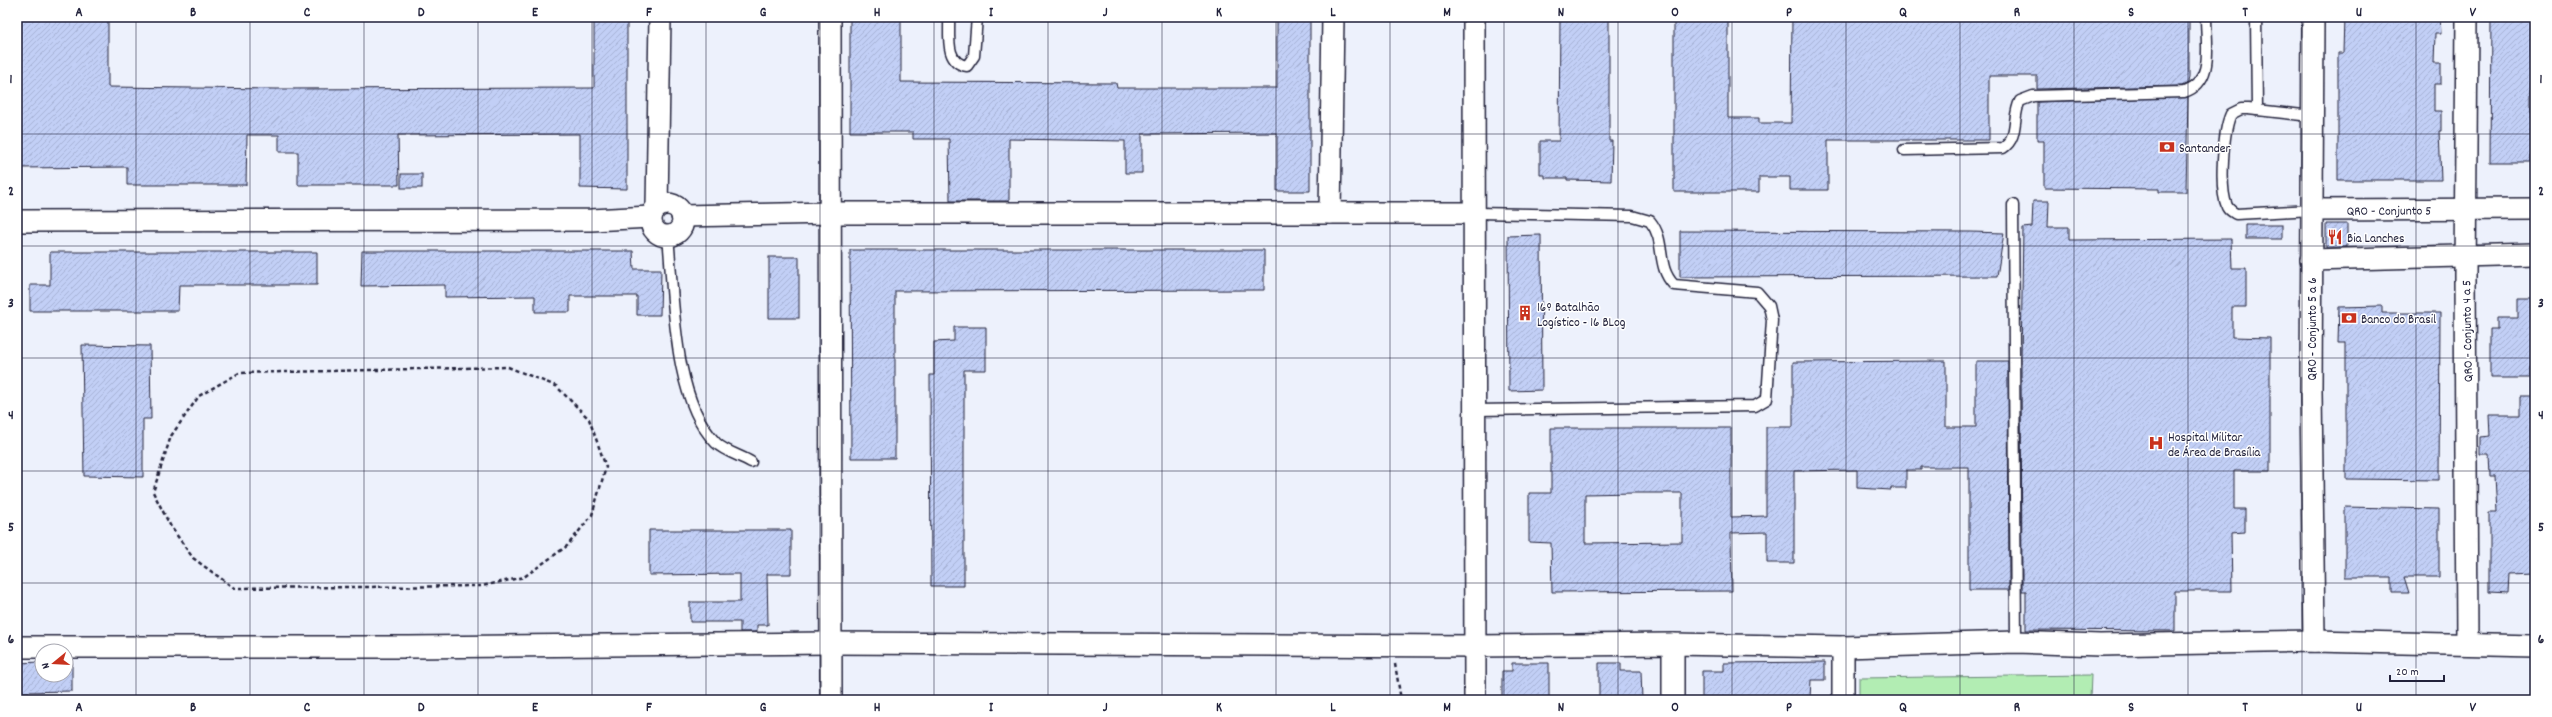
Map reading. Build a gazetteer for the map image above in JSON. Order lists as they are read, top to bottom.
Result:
{
  "streets": {
    "street": ["QRO - Conjunto 5", "QRO - Conjunto 5 a 6", "QRO - Conjunto 4 a 5"]
  },
  "crossings": [
    ["QRO - Conjunto 5", "QRO - Conjunto 5 a 6"],
    ["QRO - Conjunto 5", "QRO - Conjunto 4 a 5"]
  ],
  "places": {
    "bank": ["Santander", "Banco do Brasil"],
    "restaurant": ["Bia Lanches"],
    "building": ["16º Batalhão Logístico - 16 BLog"],
    "hospital": ["Hospital Militar de Área de Brasília"]
  },
  "scale_bar": "20 m",
  "north": "left",
  "grid": {
    "columns": [
      "A",
      "B",
      "C",
      "D",
      "E",
      "F",
      "G",
      "H",
      "I",
      "J",
      "K",
      "L",
      "M",
      "N",
      "O",
      "P",
      "Q",
      "R",
      "S",
      "T",
      "U",
      "V"
    ],
    "rows": [
      "1",
      "2",
      "3",
      "4",
      "5",
      "6"
    ]
  }
}
